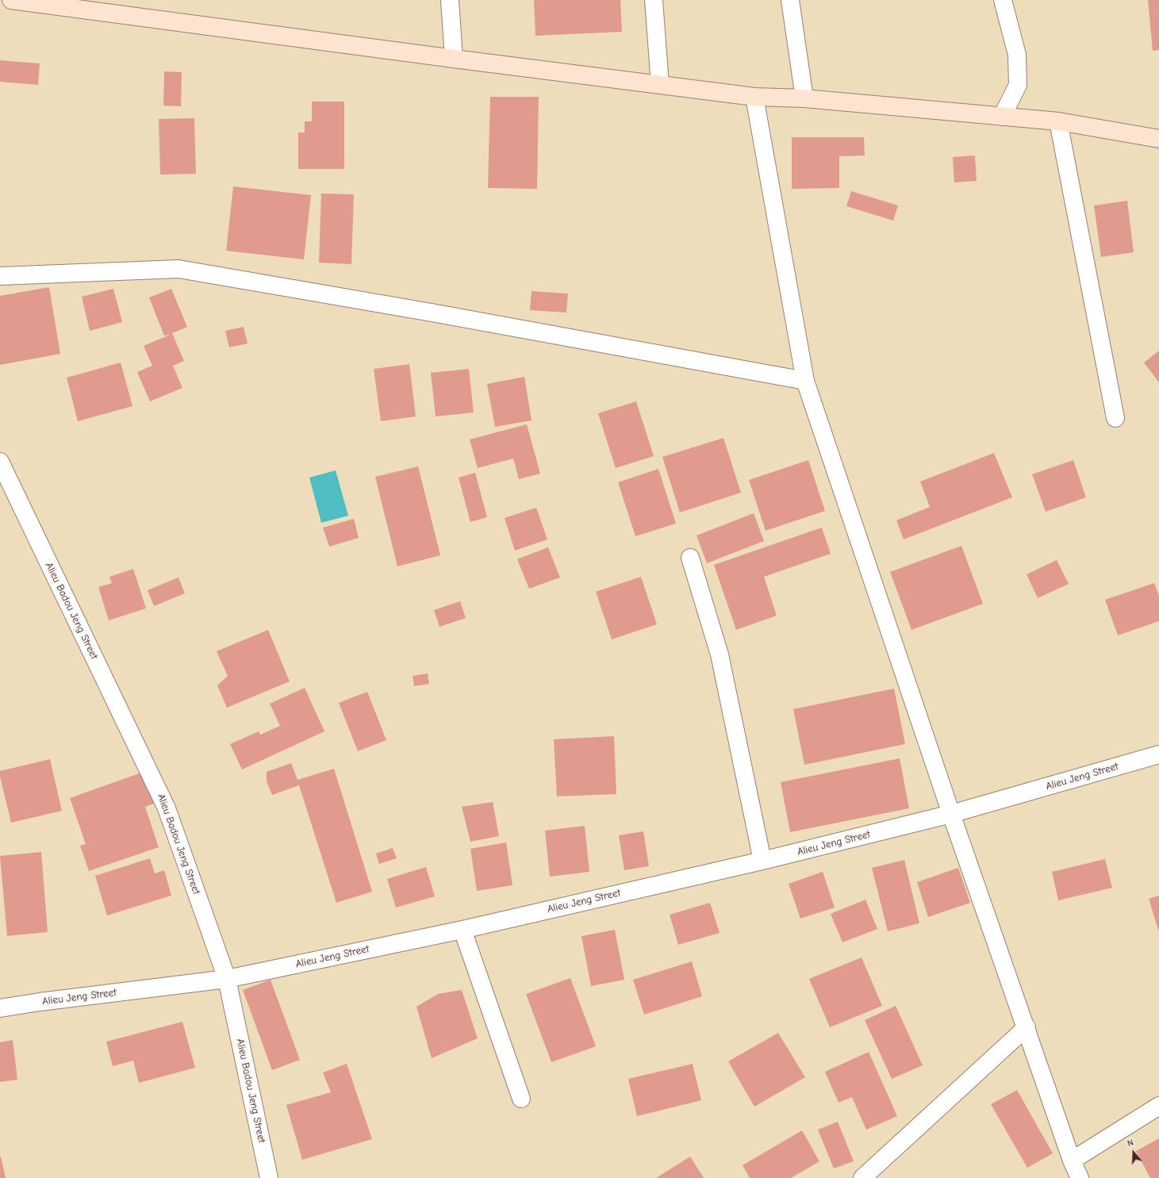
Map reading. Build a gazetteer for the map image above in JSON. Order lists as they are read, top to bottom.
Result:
{
  "streets": {
    "street": ["Alieu Badou Jeng Street", "Alieu Jeng Street"]
  },
  "crossings": [
    ["Alieu Badou Jeng Street", "Alieu Jeng Street"]
  ],
  "north": "top"
}
